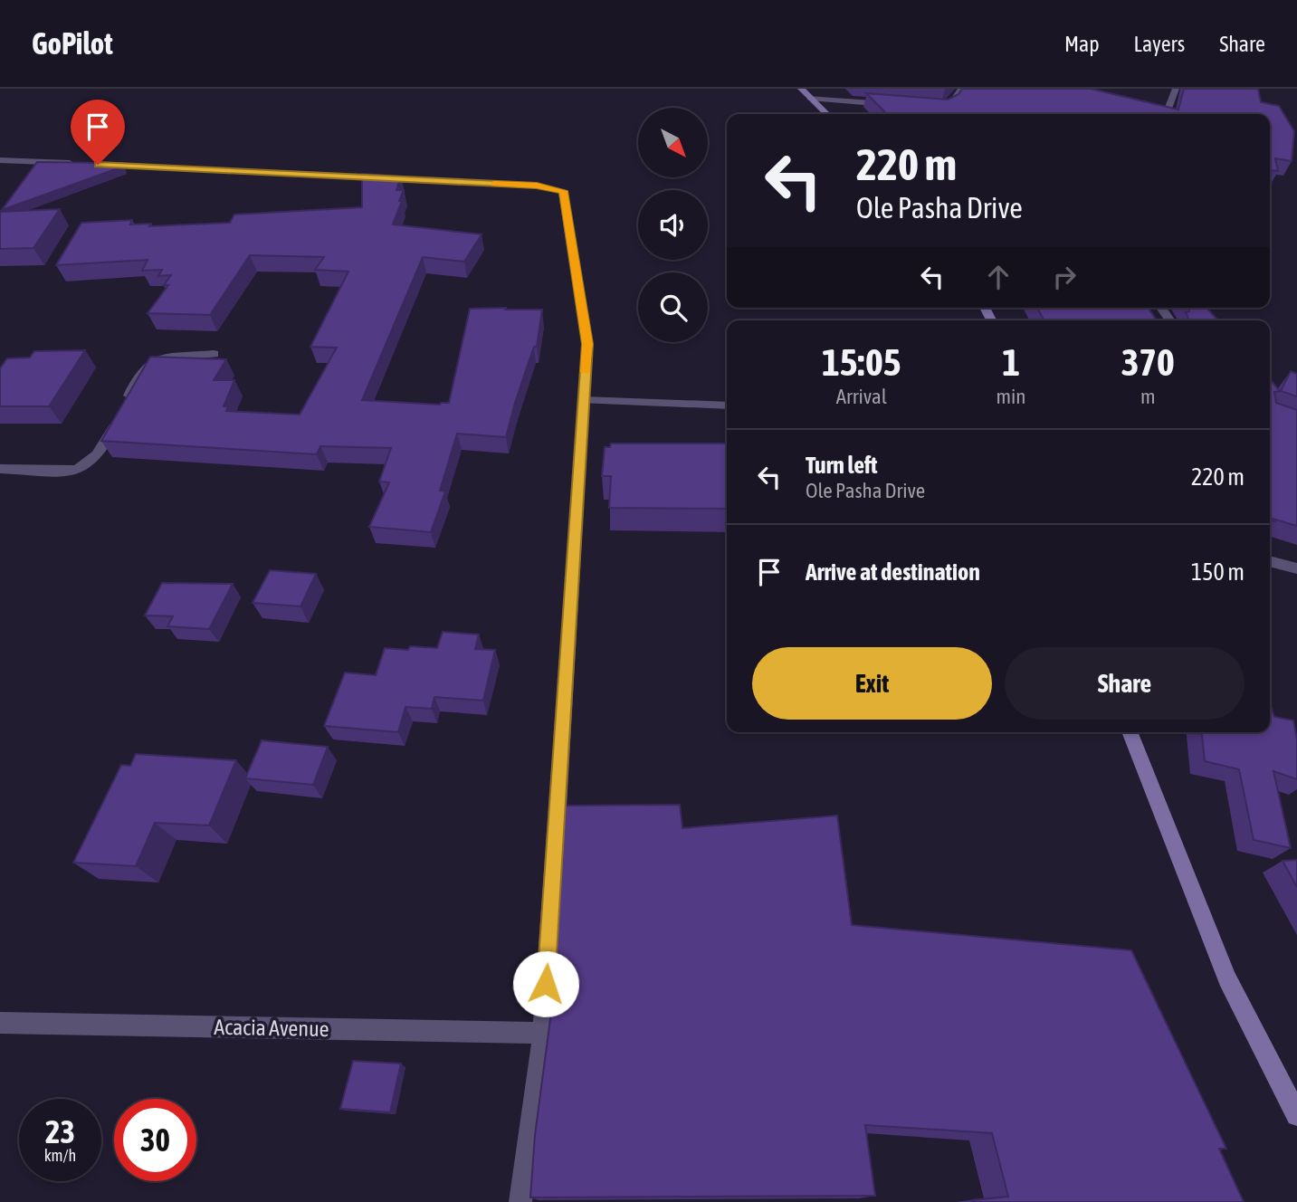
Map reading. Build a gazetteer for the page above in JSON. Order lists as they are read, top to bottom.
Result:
{
  "streets": {
    "street": ["Acacia Avenue"]
  },
  "north": "bottom right",
  "page": {
    "header": "GoPilot",
    "nav": ["Map", "Layers", "Share"],
    "turn": ["220 m", "Ole Pasha Drive"],
    "eta": [
      "15:05",
      "Arrival",
      "1",
      "min",
      "370",
      "m"
    ],
    "list": [
      {
        "name": "Turn left",
        "note": "Ole Pasha Drive",
        "value": "220 m"
      },
      {
        "name": "Arrive at destination",
        "value": "150 m"
      }
    ],
    "buttons": ["Exit", "Share"],
    "speed": "23 km/h",
    "limit": "30"
  }
}
